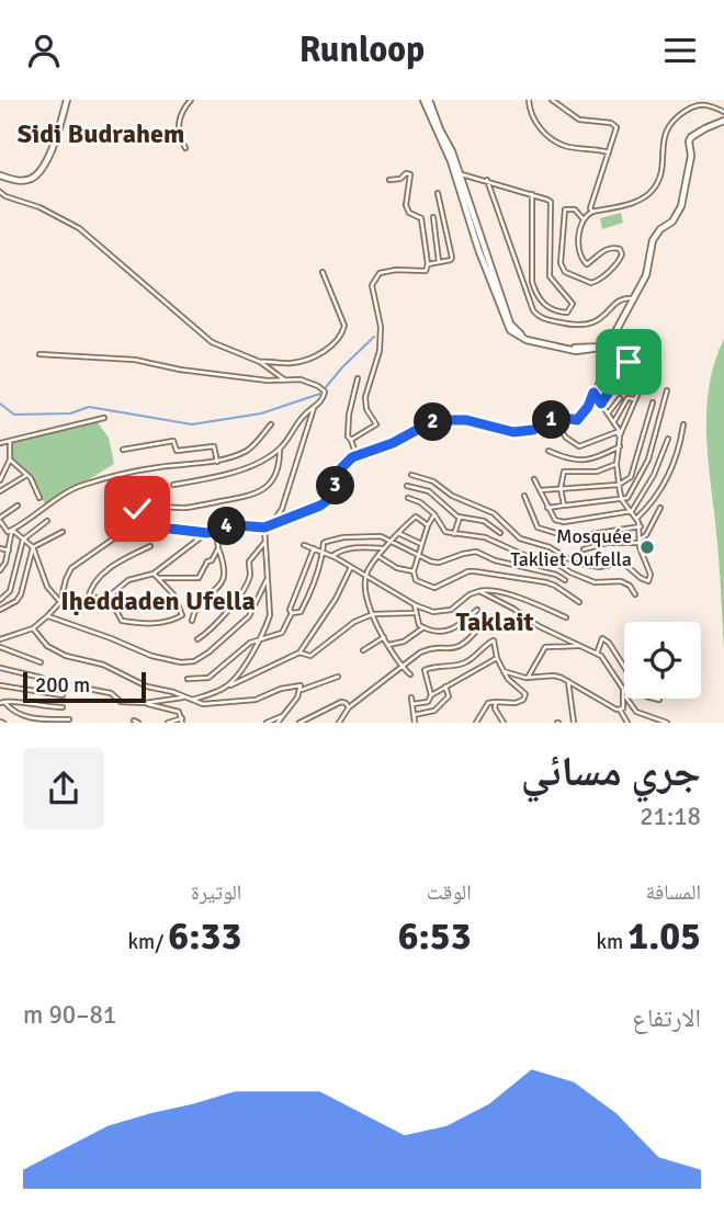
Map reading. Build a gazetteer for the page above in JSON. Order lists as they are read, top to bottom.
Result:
{
  "districts": ["Sidi Budrahem", "Iḥeddaden Ufella", "Taklait"],
  "places": ["Mosquée Takliet Oufella"],
  "scale_bar": "200 m",
  "page": {
    "header": "Runloop",
    "pins": [
      "1",
      "2",
      "3",
      "4"
    ],
    "scale": "200 m",
    "heading": ["جري مسائي", "21:18"],
    "stats": [
      ["المسافة", "1.05 km"],
      ["الوقت", "6:53"],
      ["الوتيرة", "6:33 /km"]
    ],
    "chart": ["الارتفاع", "81–90 m"]
  }
}
